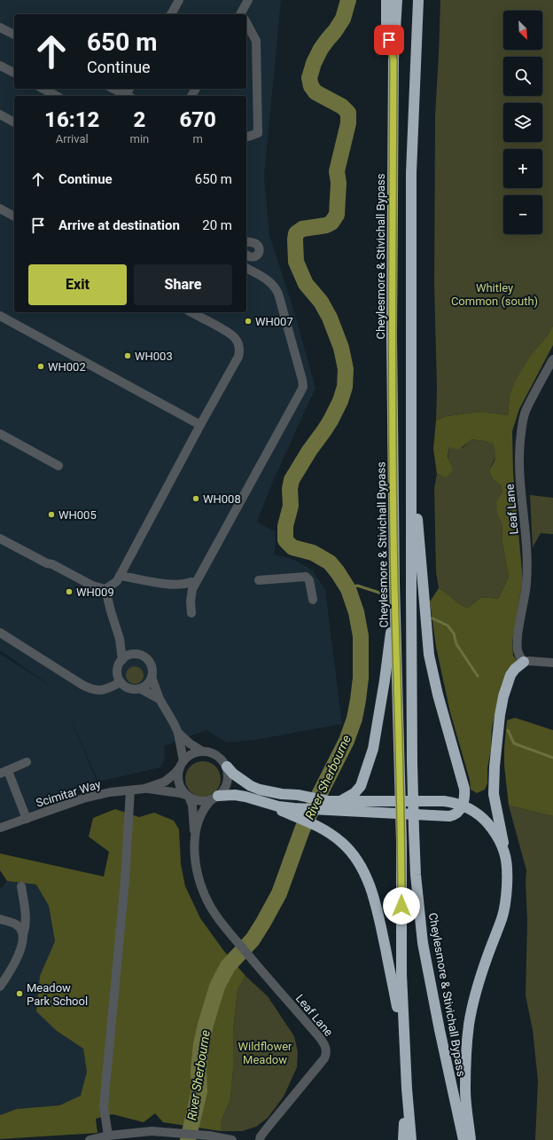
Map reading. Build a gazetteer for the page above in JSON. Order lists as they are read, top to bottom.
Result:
{
  "streets": {
    "highway": ["Cheylesmore & Stivichall Bypass"],
    "street": ["Leaf Lane", "Scimitar Way"]
  },
  "water": ["River Sherbourne"],
  "parks": ["Whitley Common (south)", "Wildflower Meadow"],
  "places": [
    "WH007",
    "WH003",
    "WH002",
    "WH008",
    "WH005",
    "WH009",
    "Meadow Park School"
  ],
  "north": "bottom right",
  "page": {
    "map_buttons": ["+", "−"],
    "turn": ["650 m", "Continue"],
    "eta": [
      "16:12",
      "Arrival",
      "2",
      "min",
      "670",
      "m"
    ],
    "list": [
      {
        "name": "Continue",
        "value": "650 m"
      },
      {
        "name": "Arrive at destination",
        "value": "20 m"
      }
    ],
    "buttons": ["Exit", "Share"]
  }
}
